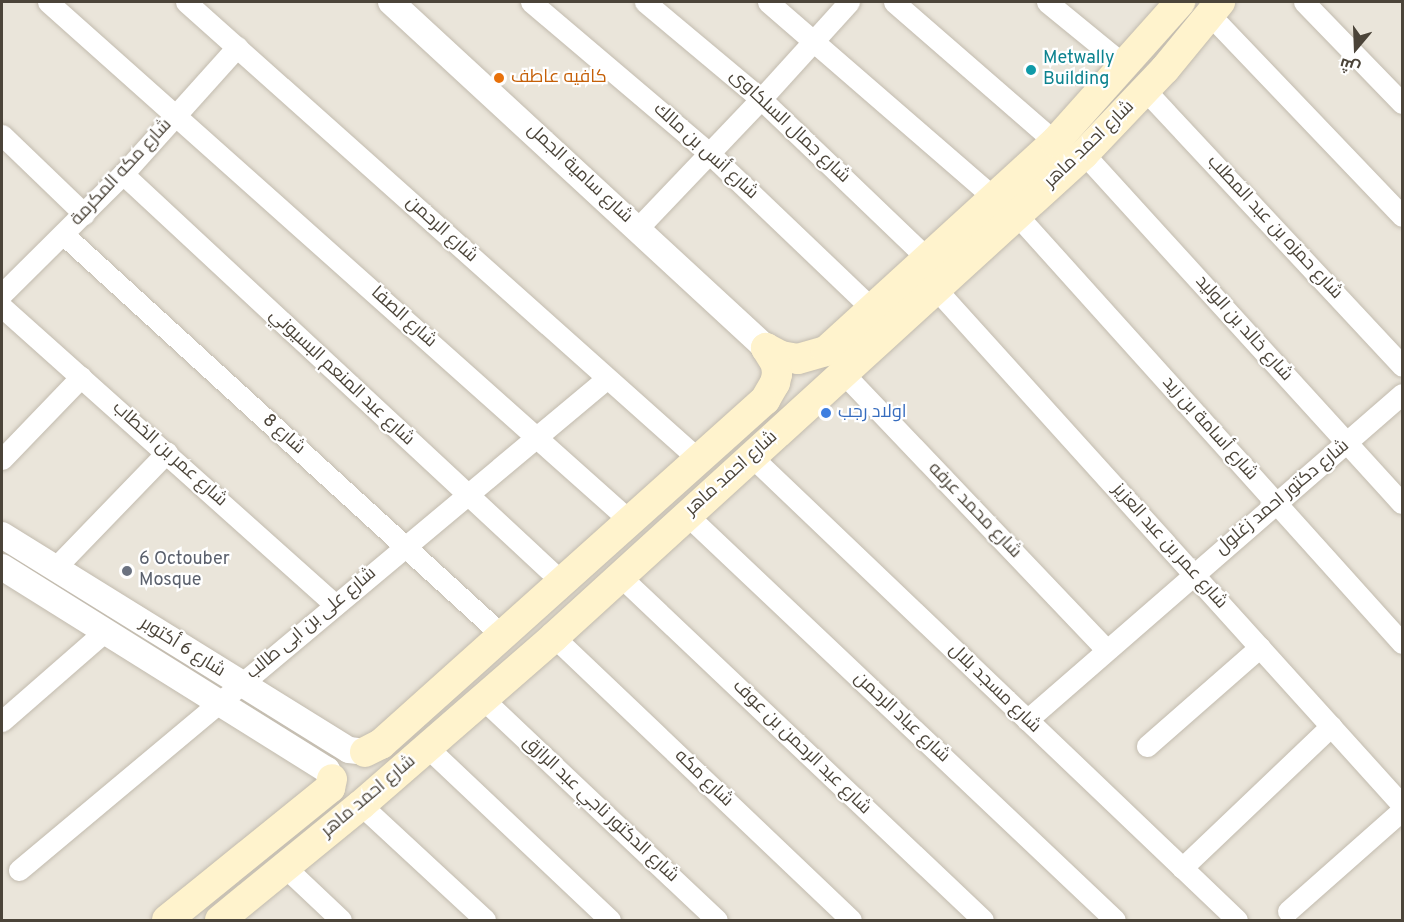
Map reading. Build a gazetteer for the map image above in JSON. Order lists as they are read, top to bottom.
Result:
{
  "streets": {
    "main road": ["شارع احمد ماهر"],
    "street": [
      "شارع جمال السلكاوى",
      "شارع أنس بن مالك",
      "شارع مكه المكرمة",
      "شارع سامية الجمل",
      "شارع حمزه بن عبد المطلب",
      "شارع الرحمن",
      "شارع الصفا",
      "شارع خالد بن الوليد",
      "شارع عبد المنعم البسيوني",
      "شارع أسامة بن زيد",
      "شارع 8",
      "شارع عمر بن الخطاب",
      "شارع دكتور احمد زغلول",
      "شارع محمد عرفه",
      "شارع عمر بن عبد العزيز",
      "شارع على بن ابى طالب",
      "شارع 6 أكتوبر",
      "شارع مسجد بلال",
      "شارع عباد الرحمن",
      "شارع عبد الرحمن بن عوف",
      "شارع مكه",
      "شارع الدكتور ناجي عبد الرازق"
    ]
  },
  "crossings": [
    ["شارع جمال السلكاوى", "شارع احمد ماهر"],
    ["شارع احمد ماهر", "شارع أنس بن مالك"],
    ["شارع احمد ماهر", "شارع سامية الجمل"],
    ["شارع احمد ماهر", "شارع حمزه بن عبد المطلب"],
    ["شارع احمد ماهر", "شارع الرحمن"],
    ["شارع احمد ماهر", "شارع الصفا"],
    ["شارع احمد ماهر", "شارع خالد بن الوليد"],
    ["شارع احمد ماهر", "شارع عبد المنعم البسيوني"],
    ["شارع احمد ماهر", "شارع أسامة بن زيد"],
    ["شارع احمد ماهر", "شارع 8"],
    ["شارع احمد ماهر", "شارع محمد عرفه"],
    ["شارع احمد ماهر", "شارع عمر بن عبد العزيز"],
    ["شارع احمد ماهر", "شارع 6 أكتوبر"],
    ["شارع احمد ماهر", "شارع مسجد بلال"],
    ["شارع احمد ماهر", "شارع عباد الرحمن"],
    ["شارع احمد ماهر", "شارع عبد الرحمن بن عوف"],
    ["شارع احمد ماهر", "شارع مكه"],
    ["شارع احمد ماهر", "شارع الدكتور ناجي عبد الرازق"],
    ["شارع مكه المكرمة", "شارع الرحمن"],
    ["شارع مكه المكرمة", "شارع الصفا"],
    ["شارع مكه المكرمة", "شارع عبد المنعم البسيوني"],
    ["شارع مكه المكرمة", "شارع 8"],
    ["شارع الرحمن", "شارع على بن ابى طالب"],
    ["شارع الصفا", "شارع على بن ابى طالب"],
    ["شارع خالد بن الوليد", "شارع دكتور احمد زغلول"],
    ["شارع عبد المنعم البسيوني", "شارع على بن ابى طالب"],
    ["شارع أسامة بن زيد", "شارع دكتور احمد زغلول"],
    ["شارع 8", "شارع على بن ابى طالب"],
    ["شارع عمر بن الخطاب", "شارع على بن ابى طالب"],
    ["شارع دكتور احمد زغلول", "شارع محمد عرفه"],
    ["شارع دكتور احمد زغلول", "شارع عمر بن عبد العزيز"],
    ["شارع دكتور احمد زغلول", "شارع مسجد بلال"],
    ["شارع على بن ابى طالب", "شارع 6 أكتوبر"]
  ],
  "places": [
    "Metwally Building",
    "كافيه عاطف",
    "اولاد رجب",
    "6 Octouber Mosque"
  ],
  "north": "bottom"
}
